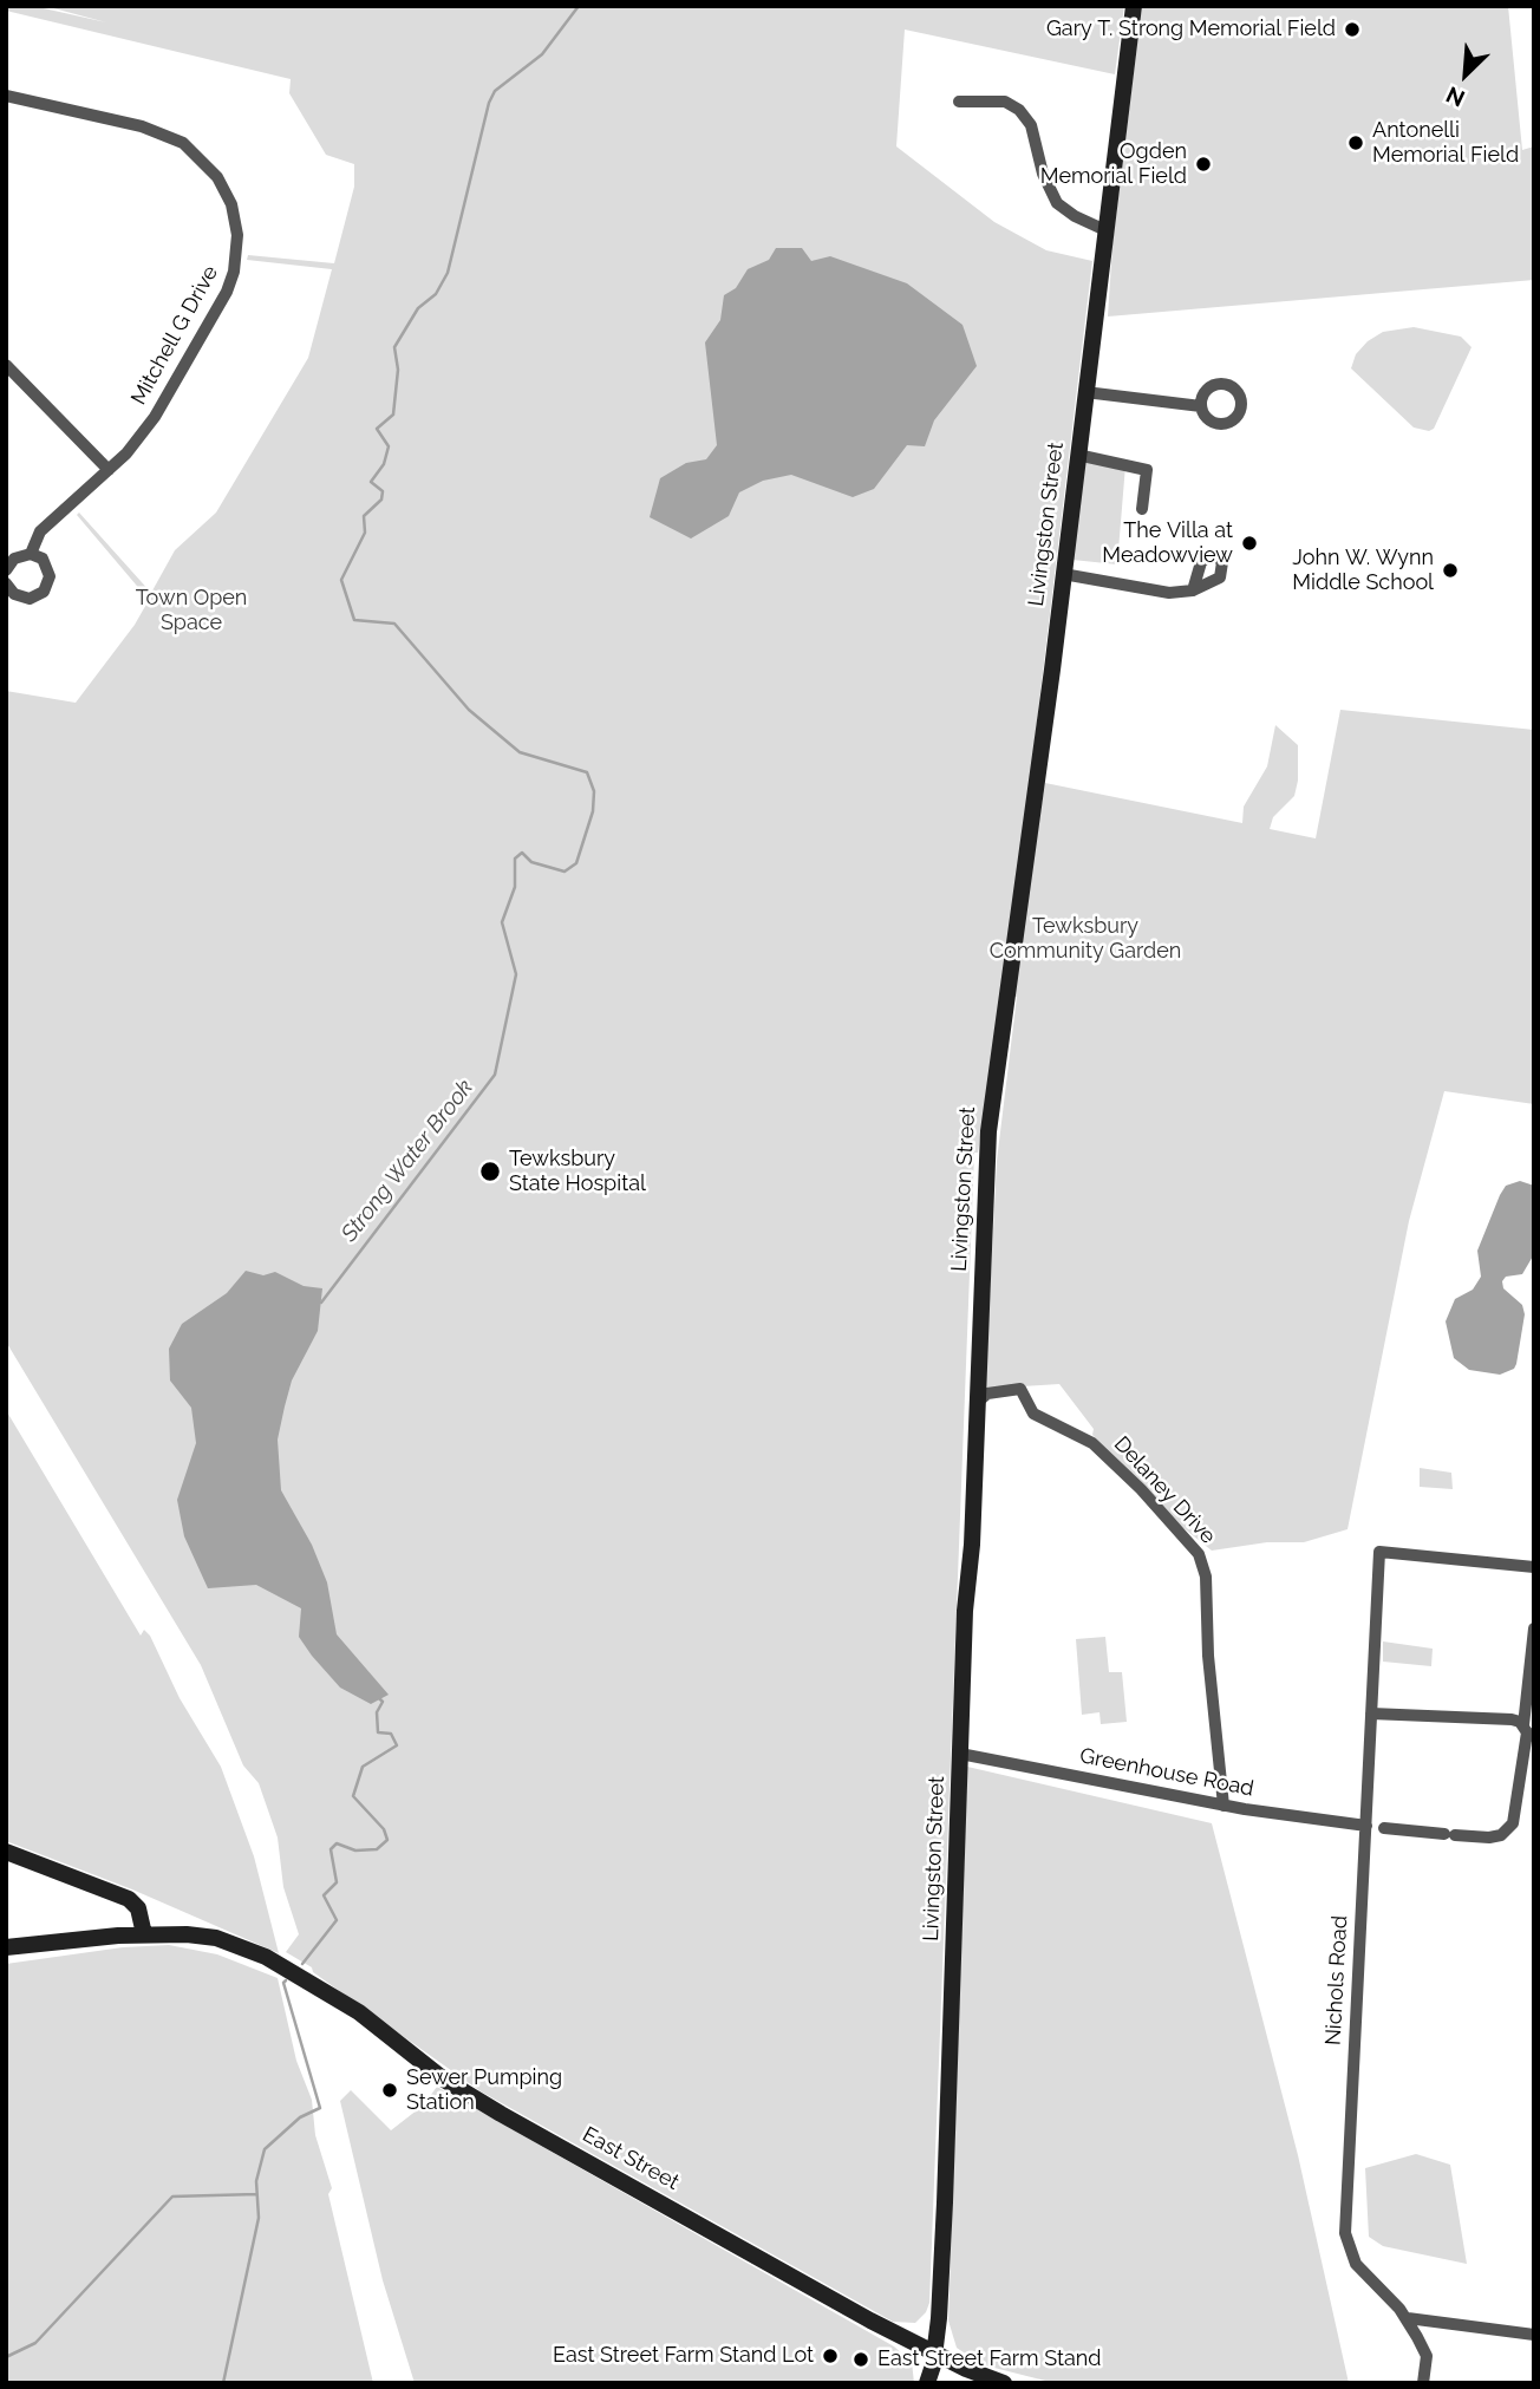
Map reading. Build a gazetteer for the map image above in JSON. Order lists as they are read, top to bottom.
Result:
{
  "streets": {
    "street": [
      "Mitchell G Drive",
      "Livingston Street",
      "Delaney Drive",
      "Greenhouse Road",
      "Nichols Road",
      "East Street"
    ]
  },
  "crossings": [
    ["Livingston Street", "Delaney Drive"],
    ["Livingston Street", "Greenhouse Road"],
    ["Livingston Street", "East Street"],
    ["Delaney Drive", "Greenhouse Road"],
    ["Greenhouse Road", "Nichols Road"]
  ],
  "water": ["Strong Water Brook"],
  "parks": ["Town Open Space", "Tewksbury Community Garden"],
  "places": [
    "Gary T. Strong Memorial Field",
    "Antonelli Memorial Field",
    "Ogden Memorial Field",
    "The Villa at Meadowview",
    "John W. Wynn Middle School",
    "Tewksbury State Hospital",
    "Sewer Pumping Station",
    "East Street Farm Stand Lot",
    "East Street Farm Stand"
  ],
  "north": "bottom left"
}
